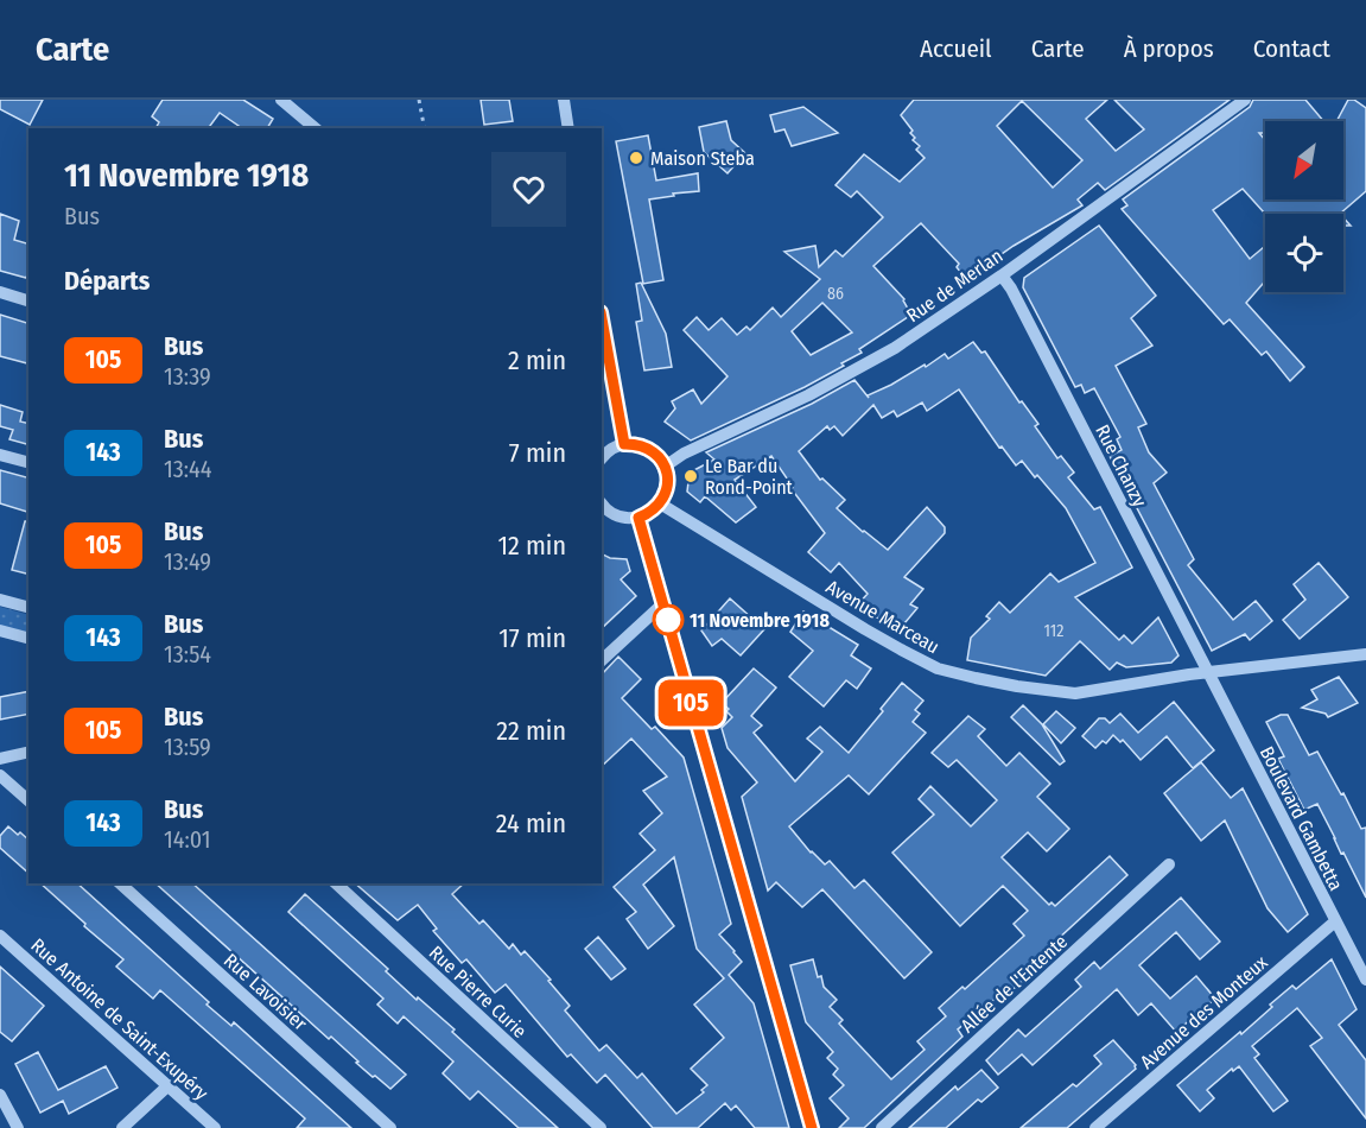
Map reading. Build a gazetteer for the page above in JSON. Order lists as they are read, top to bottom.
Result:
{
  "streets": {
    "street": [
      "Rue de Merlan",
      "Rue Chanzy",
      "Avenue Marceau",
      "Boulevard Gambetta",
      "Allée de l'Entente",
      "Rue Lavoisier",
      "Rue Pierre Curie",
      "Avenue des Monteux",
      "Rue Antoine de Saint-Exupéry"
    ]
  },
  "crossings": [
    ["Rue de Merlan", "Rue Chanzy"],
    ["Rue Chanzy", "Avenue Marceau"],
    ["Rue Chanzy", "Boulevard Gambetta"],
    ["Avenue Marceau", "Boulevard Gambetta"],
    ["Boulevard Gambetta", "Avenue des Monteux"]
  ],
  "places": ["Maison Steba", "Le Bar du Rond-Point", "11 Novembre 1918"],
  "lines": ["bus line 105"],
  "house_numbers": ["86", "112"],
  "north": "bottom left",
  "page": {
    "header": "Carte",
    "nav": [
      "Accueil",
      "Carte",
      "À propos",
      "Contact"
    ],
    "on_map": "105",
    "heading": [
      ["11 Novembre 1918", "Bus"],
      "Départs"
    ],
    "list": [
      {
        "mark": "105",
        "name": "Bus",
        "note": "13:39",
        "value": "2 min"
      },
      {
        "mark": "143",
        "name": "Bus",
        "note": "13:44",
        "value": "7 min"
      },
      {
        "mark": "105",
        "name": "Bus",
        "note": "13:49",
        "value": "12 min"
      },
      {
        "mark": "143",
        "name": "Bus",
        "note": "13:54",
        "value": "17 min"
      },
      {
        "mark": "105",
        "name": "Bus",
        "note": "13:59",
        "value": "22 min"
      },
      {
        "mark": "143",
        "name": "Bus",
        "note": "14:01",
        "value": "24 min"
      }
    ]
  }
}
